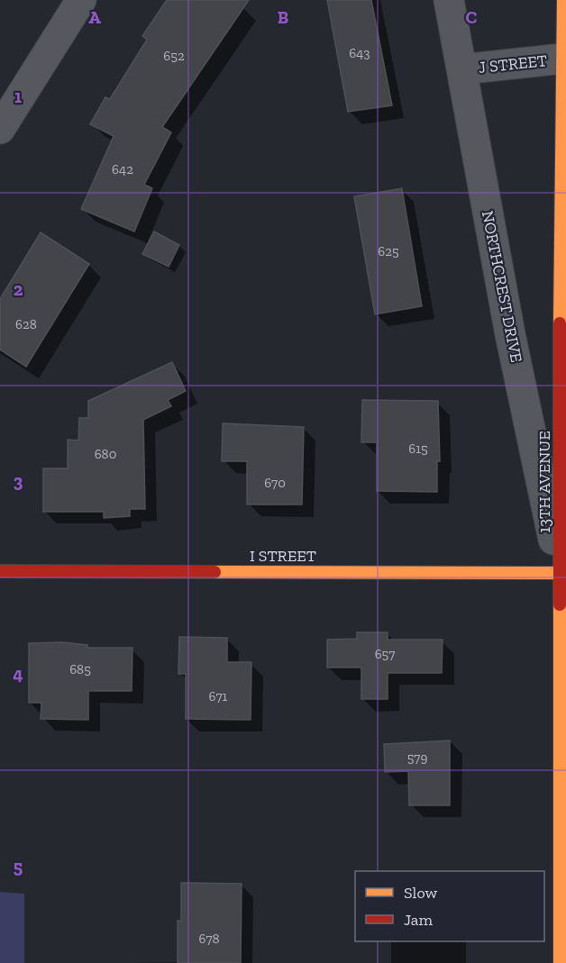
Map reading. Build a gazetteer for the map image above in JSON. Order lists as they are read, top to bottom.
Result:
{
  "streets": {
    "street": [
      "J STREET",
      "NORTHCREST DRIVE",
      "13TH AVENUE",
      "I STREET"
    ]
  },
  "crossings": [
    ["J STREET", "NORTHCREST DRIVE"],
    ["J STREET", "13TH AVENUE"],
    ["NORTHCREST DRIVE", "13TH AVENUE"],
    ["NORTHCREST DRIVE", "I STREET"],
    ["13TH AVENUE", "I STREET"]
  ],
  "house_numbers": [
    "643",
    "652",
    "642",
    "625",
    "628",
    "615",
    "680",
    "670",
    "657",
    "685",
    "671",
    "579",
    "678"
  ],
  "legend": ["Slow", "Jam"],
  "grid": {
    "columns": ["A", "B", "C"],
    "rows": [
      "1",
      "2",
      "3",
      "4",
      "5"
    ]
  }
}
